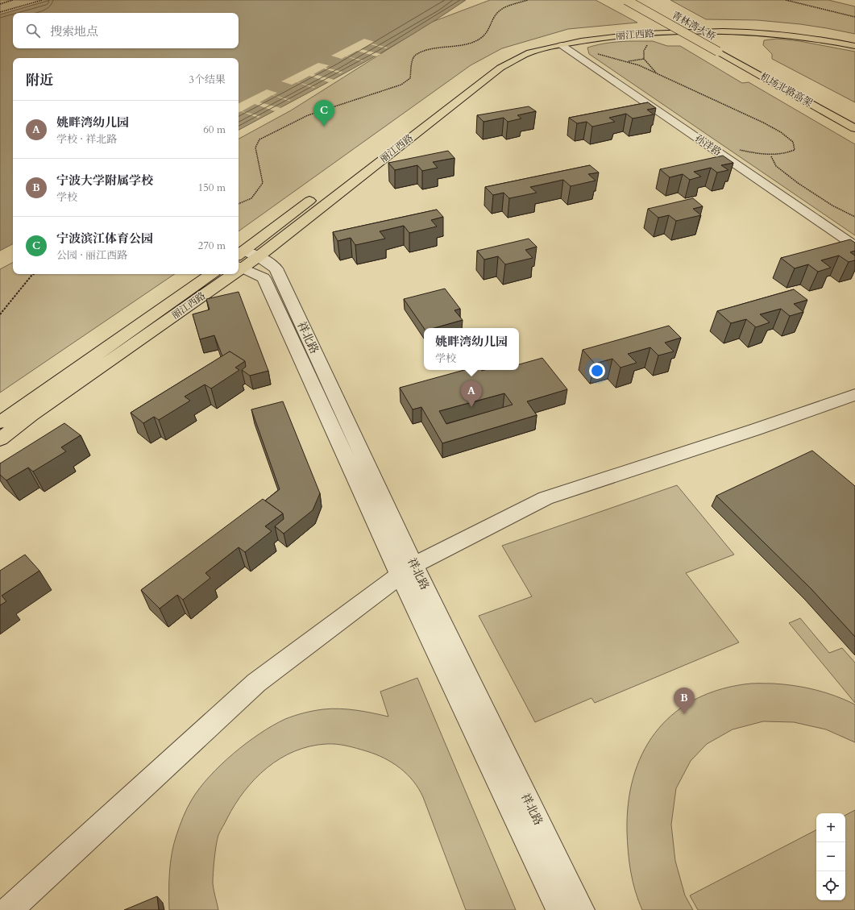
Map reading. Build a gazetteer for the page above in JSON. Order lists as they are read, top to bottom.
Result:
{
  "streets": {
    "main road": ["青林湾大桥", "丽江西路", "机场北路高架"],
    "street": ["孙洋路", "祥北路"]
  },
  "crossings": [
    ["青林湾大桥", "机场北路高架"],
    ["丽江西路", "孙洋路"],
    ["丽江西路", "祥北路"]
  ],
  "page": {
    "search": "搜索地点",
    "heading": ["附近", "3个结果"],
    "pins": ["C", "A", "B"],
    "list": [
      {
        "mark": "A",
        "name": "姚畔湾幼儿园",
        "note": "学校 · 祥北路",
        "value": "60 m"
      },
      {
        "mark": "B",
        "name": "宁波大学附属学校",
        "note": "学校",
        "value": "150 m"
      },
      {
        "mark": "C",
        "name": "宁波滨江体育公园",
        "note": "公园 · 丽江西路",
        "value": "270 m"
      }
    ],
    "popup": ["姚畔湾幼儿园", "学校"],
    "map_buttons": ["+", "−"]
  }
}
